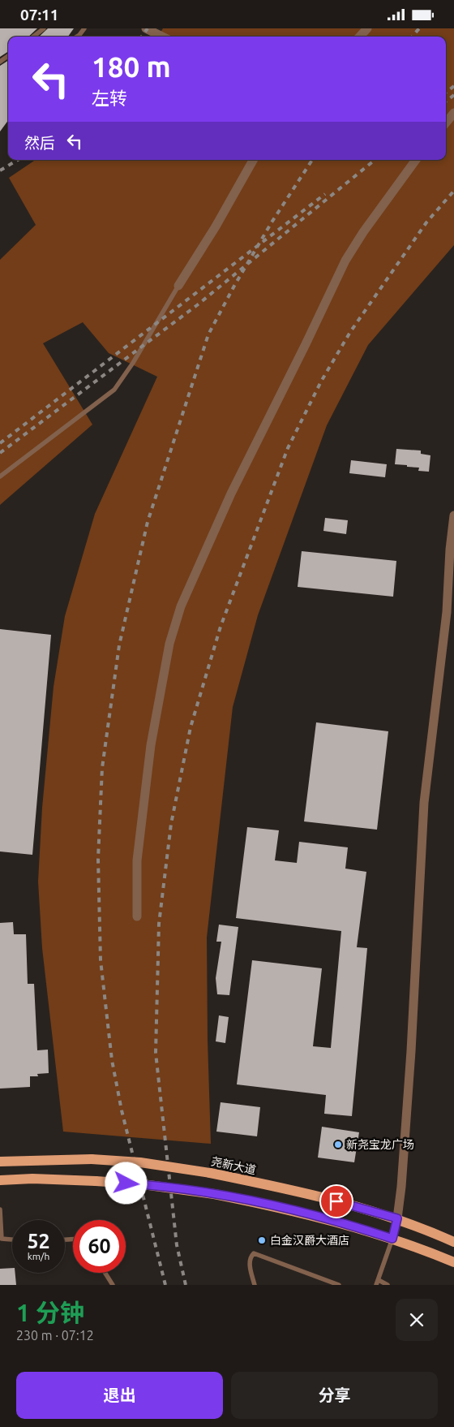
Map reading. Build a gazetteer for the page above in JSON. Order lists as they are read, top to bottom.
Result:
{
  "streets": {
    "main road": ["尧新大道"]
  },
  "places": ["新尧宝龙广场", "白金汉爵大酒店"],
  "page": {
    "status": "07:11",
    "turn": ["180 m", "左转"],
    "then": "然后",
    "speed": "52 km/h",
    "limit": "60",
    "heading": ["1 分钟", "230 m · 07:12"],
    "buttons": ["退出", "分享"]
  }
}
